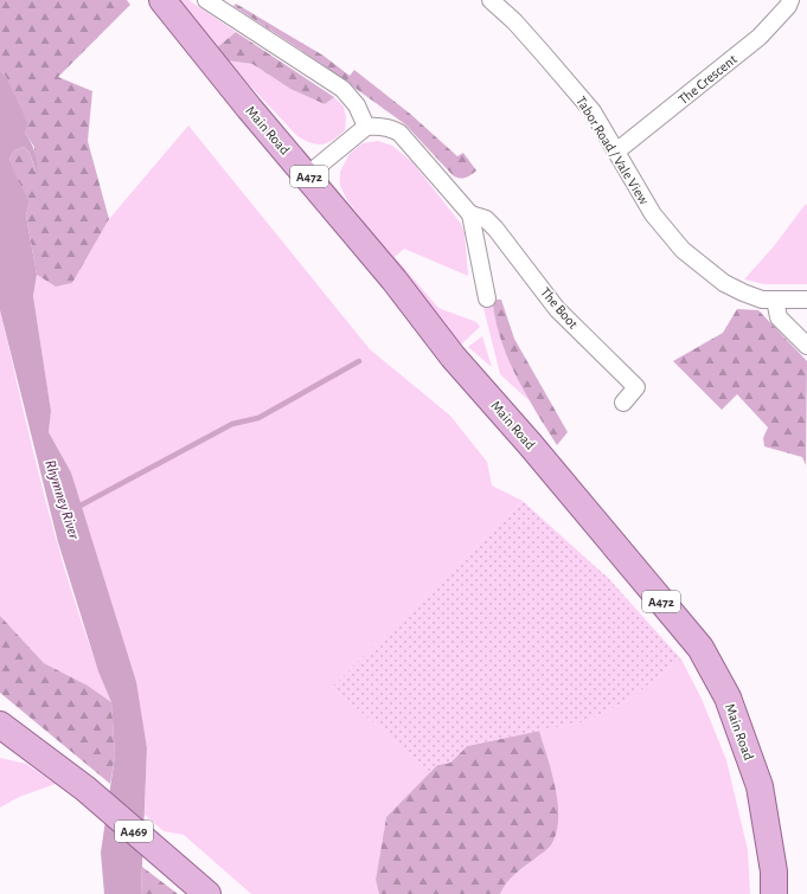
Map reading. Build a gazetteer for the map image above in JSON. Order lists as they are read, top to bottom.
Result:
{
  "streets": {
    "main road": ["Main Road", "A472", "A469"],
    "street": ["The Crescent", "Tabor Road / Vale View", "The Boot"]
  },
  "crossings": [
    ["The Crescent", "Tabor Road / Vale View"]
  ],
  "water": ["Rhymney River"]
}
